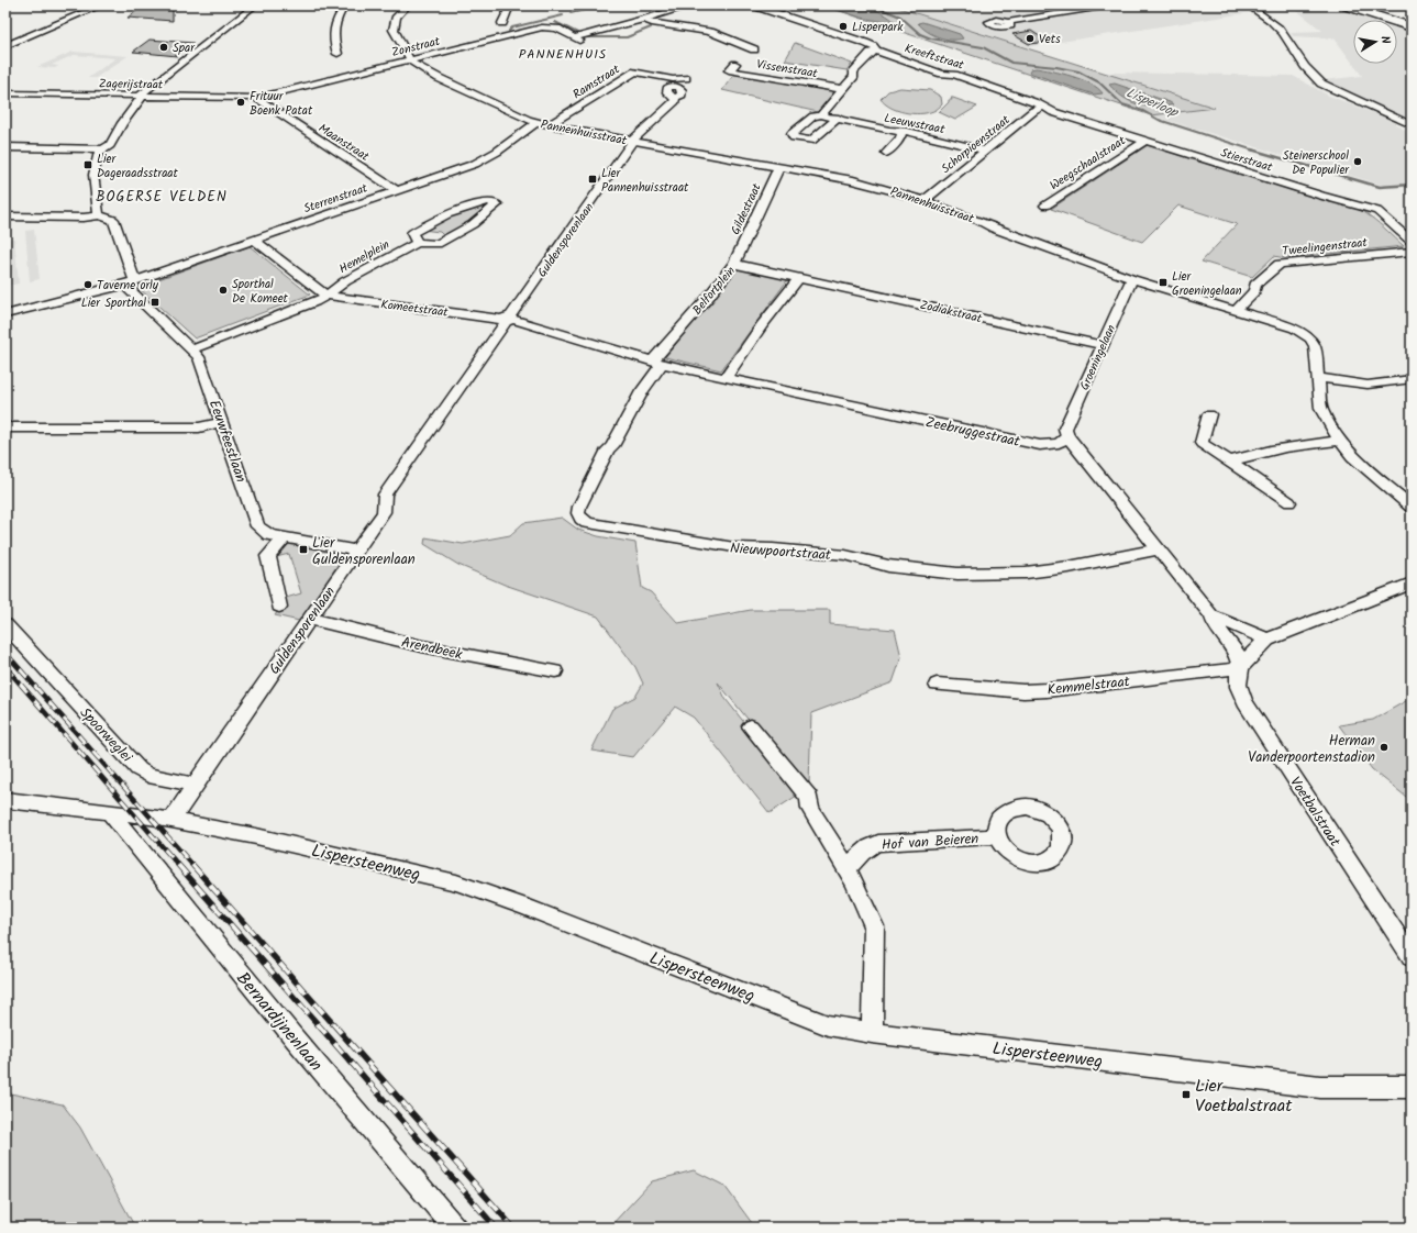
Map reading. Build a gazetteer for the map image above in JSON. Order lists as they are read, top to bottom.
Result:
{
  "streets": {
    "street": [
      "Zonstraat",
      "Kreeftstraat",
      "Vissenstraat",
      "Ramstraat",
      "Zagerijstraat",
      "Leeuwstraat",
      "Pannenhuisstraat",
      "Maanstraat",
      "Schorpioenstraat",
      "Stierstraat",
      "Weegschaalstraat",
      "Sterrenstraat",
      "Gildestraat",
      "Guldensporenlaan",
      "Tweelingenstraat",
      "Hemelplein",
      "Belfortplein",
      "Komeetstraat",
      "Zodiakstraat",
      "Groeningelaan",
      "Zeebruggestraat",
      "Eeuwfeestlaan",
      "Nieuwpoortstraat",
      "Arendbeek",
      "Kemmelstraat",
      "Spoorweglei",
      "Voetbalstraat",
      "Hof van Beieren",
      "Lispersteenweg",
      "Bernardijnenlaan"
    ]
  },
  "crossings": [
    ["Zonstraat", "Zagerijstraat"],
    ["Zonstraat", "Pannenhuisstraat"],
    ["Zonstraat", "Maanstraat"],
    ["Kreeftstraat", "Schorpioenstraat"],
    ["Kreeftstraat", "Stierstraat"],
    ["Ramstraat", "Pannenhuisstraat"],
    ["Zagerijstraat", "Maanstraat"],
    ["Leeuwstraat", "Schorpioenstraat"],
    ["Pannenhuisstraat", "Schorpioenstraat"],
    ["Pannenhuisstraat", "Sterrenstraat"],
    ["Pannenhuisstraat", "Gildestraat"],
    ["Pannenhuisstraat", "Guldensporenlaan"],
    ["Pannenhuisstraat", "Tweelingenstraat"],
    ["Pannenhuisstraat", "Groeningelaan"],
    ["Maanstraat", "Sterrenstraat"],
    ["Stierstraat", "Weegschaalstraat"],
    ["Sterrenstraat", "Eeuwfeestlaan"],
    ["Gildestraat", "Belfortplein"],
    ["Guldensporenlaan", "Komeetstraat"],
    ["Guldensporenlaan", "Eeuwfeestlaan"],
    ["Guldensporenlaan", "Arendbeek"],
    ["Guldensporenlaan", "Spoorweglei"],
    ["Hemelplein", "Komeetstraat"],
    ["Belfortplein", "Komeetstraat"],
    ["Belfortplein", "Zodiakstraat"],
    ["Belfortplein", "Zeebruggestraat"],
    ["Belfortplein", "Nieuwpoortstraat"],
    ["Komeetstraat", "Zeebruggestraat"],
    ["Komeetstraat", "Nieuwpoortstraat"],
    ["Zodiakstraat", "Groeningelaan"],
    ["Groeningelaan", "Zeebruggestraat"],
    ["Zeebruggestraat", "Nieuwpoortstraat"],
    ["Kemmelstraat", "Voetbalstraat"],
    ["Lispersteenweg", "Bernardijnenlaan"]
  ],
  "districts": ["PANNENHUIS", "BOGERSE VELDEN"],
  "water": ["Lisperloop"],
  "places": {
    "other": [
      "Lisperpark",
      "Vets",
      "Spar",
      "Frituur Boenk Patat",
      "Steinerschool De Populier",
      "Taverne orly",
      "Sporthal De Komeet",
      "Herman Vanderpoortenstadion"
    ],
    "transit": [
      "Lier Dageraadsstraat",
      "Lier Pannenhuisstraat",
      "Lier Groeningelaan",
      "Lier Sporthal",
      "Lier Guldensporenlaan",
      "Lier Voetbalstraat"
    ]
  },
  "north": "right"
}
